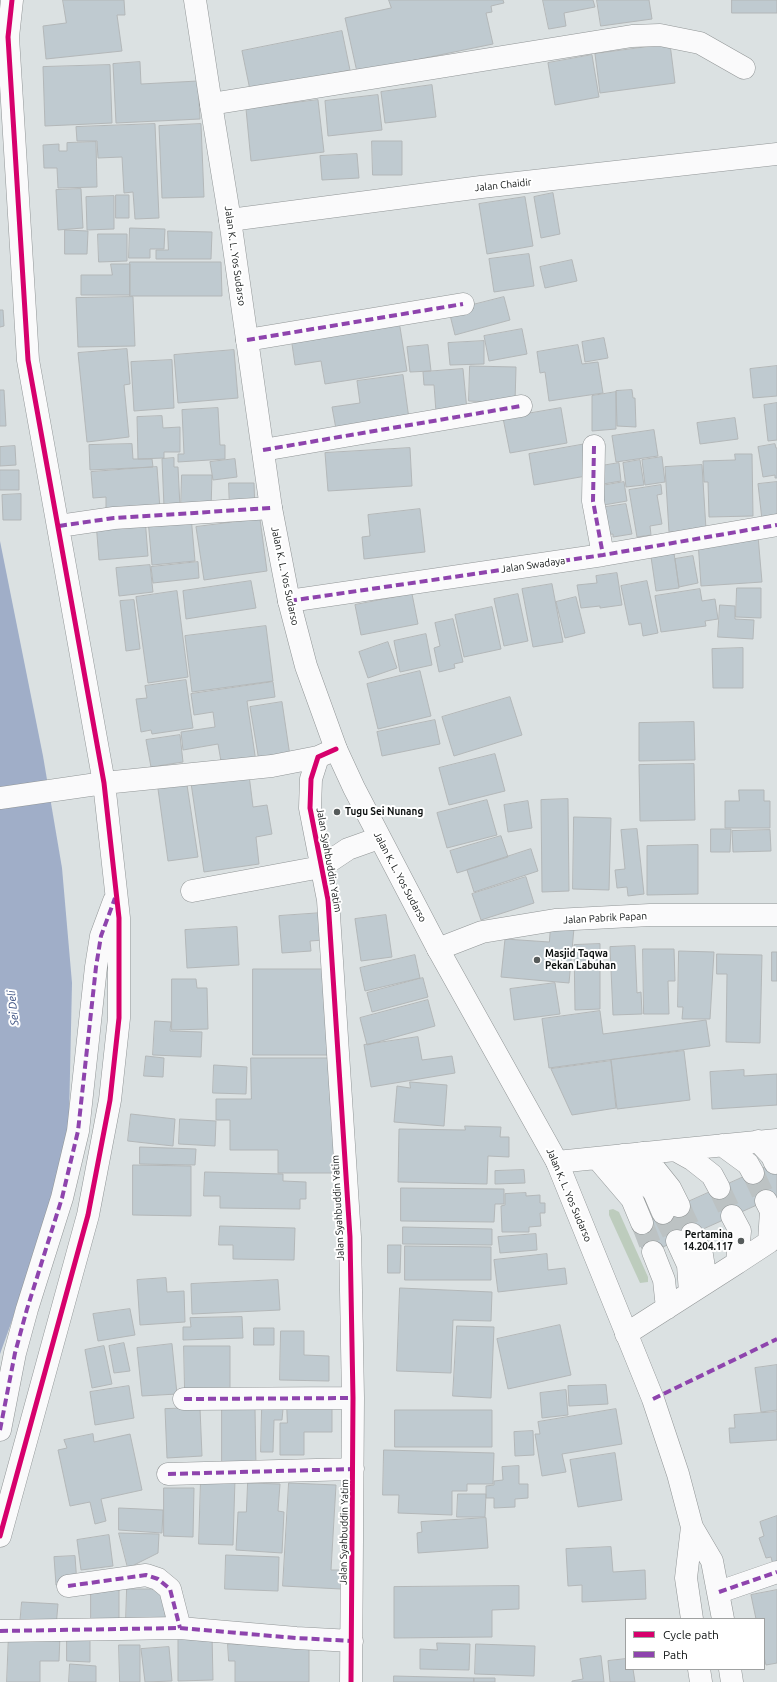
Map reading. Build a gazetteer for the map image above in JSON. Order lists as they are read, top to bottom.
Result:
{
  "streets": {
    "main road": [
      "Jalan Chaidir",
      "Jalan K. L. Yos Sudarso",
      "Jalan Swadaya",
      "Jalan Syahbuddin Yatim",
      "Jalan Pabrik Papan"
    ]
  },
  "crossings": [
    ["Jalan Chaidir", "Jalan K. L. Yos Sudarso"],
    ["Jalan K. L. Yos Sudarso", "Jalan Swadaya"],
    ["Jalan K. L. Yos Sudarso", "Jalan Syahbuddin Yatim"],
    ["Jalan K. L. Yos Sudarso", "Jalan Pabrik Papan"]
  ],
  "water": ["Sei Deli"],
  "places": ["Tugu Sei Nunang", "Masjid Taqwa Pekan Labuhan", "Pertamina 14.204.117"],
  "legend": ["Cycle path", "Path"]
}
